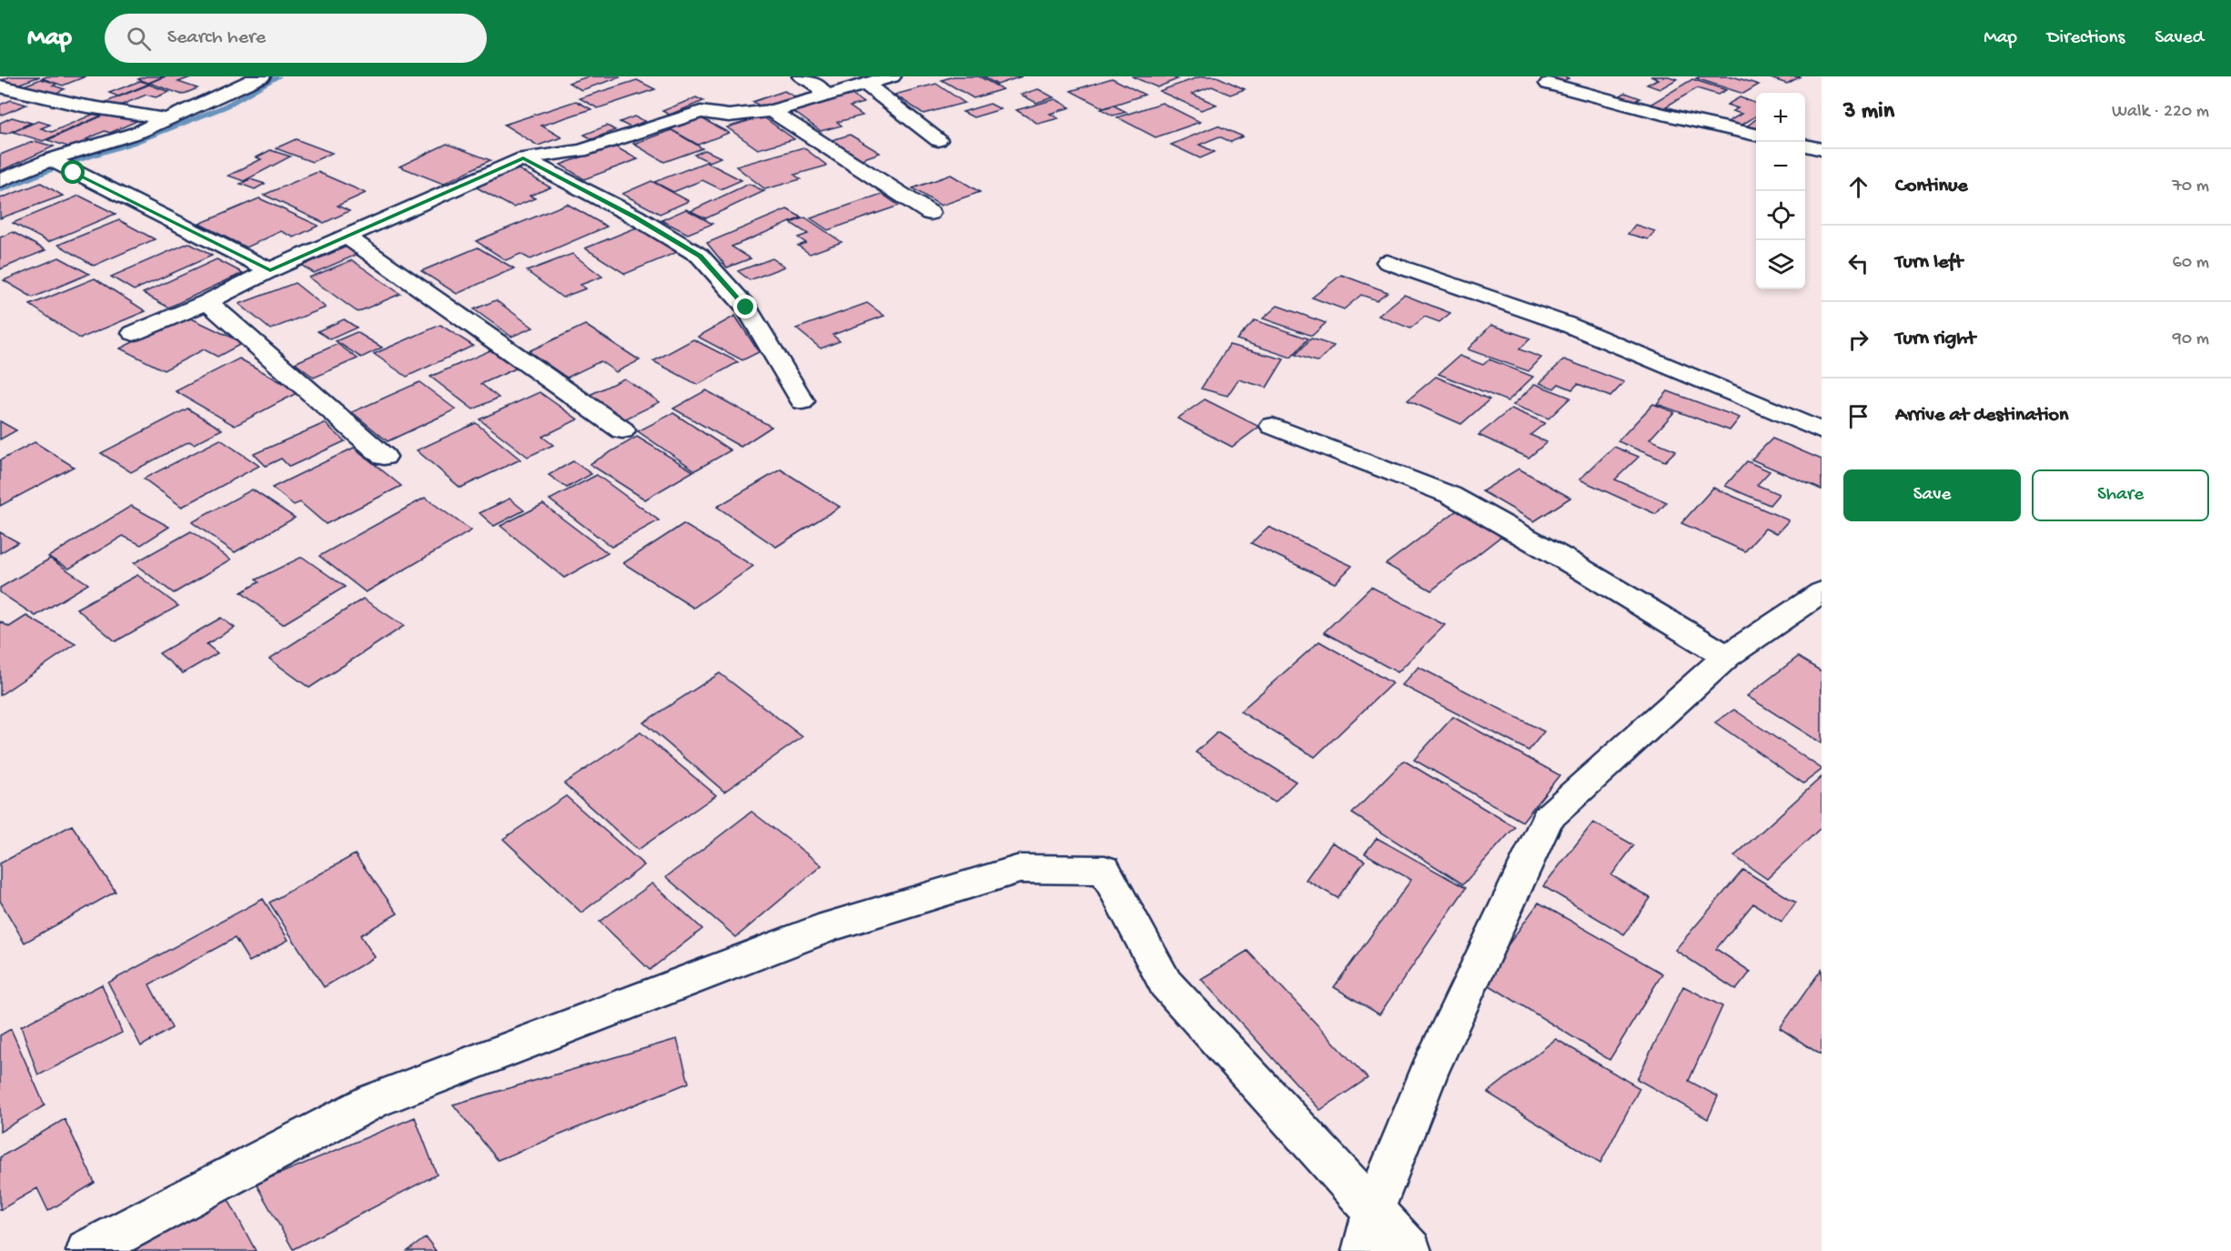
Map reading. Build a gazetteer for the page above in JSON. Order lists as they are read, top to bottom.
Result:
{
  "page": {
    "header": "Map",
    "search": "Search here",
    "nav": ["Map", "Directions", "Saved"],
    "heading": ["3 min", "Walk · 220 m"],
    "map_buttons": ["+", "−"],
    "list": [
      ["Continue", "70 m"],
      ["Turn left", "60 m"],
      ["Turn right", "90 m"],
      "Arrive at destination"
    ],
    "buttons": ["Save", "Share"]
  }
}
